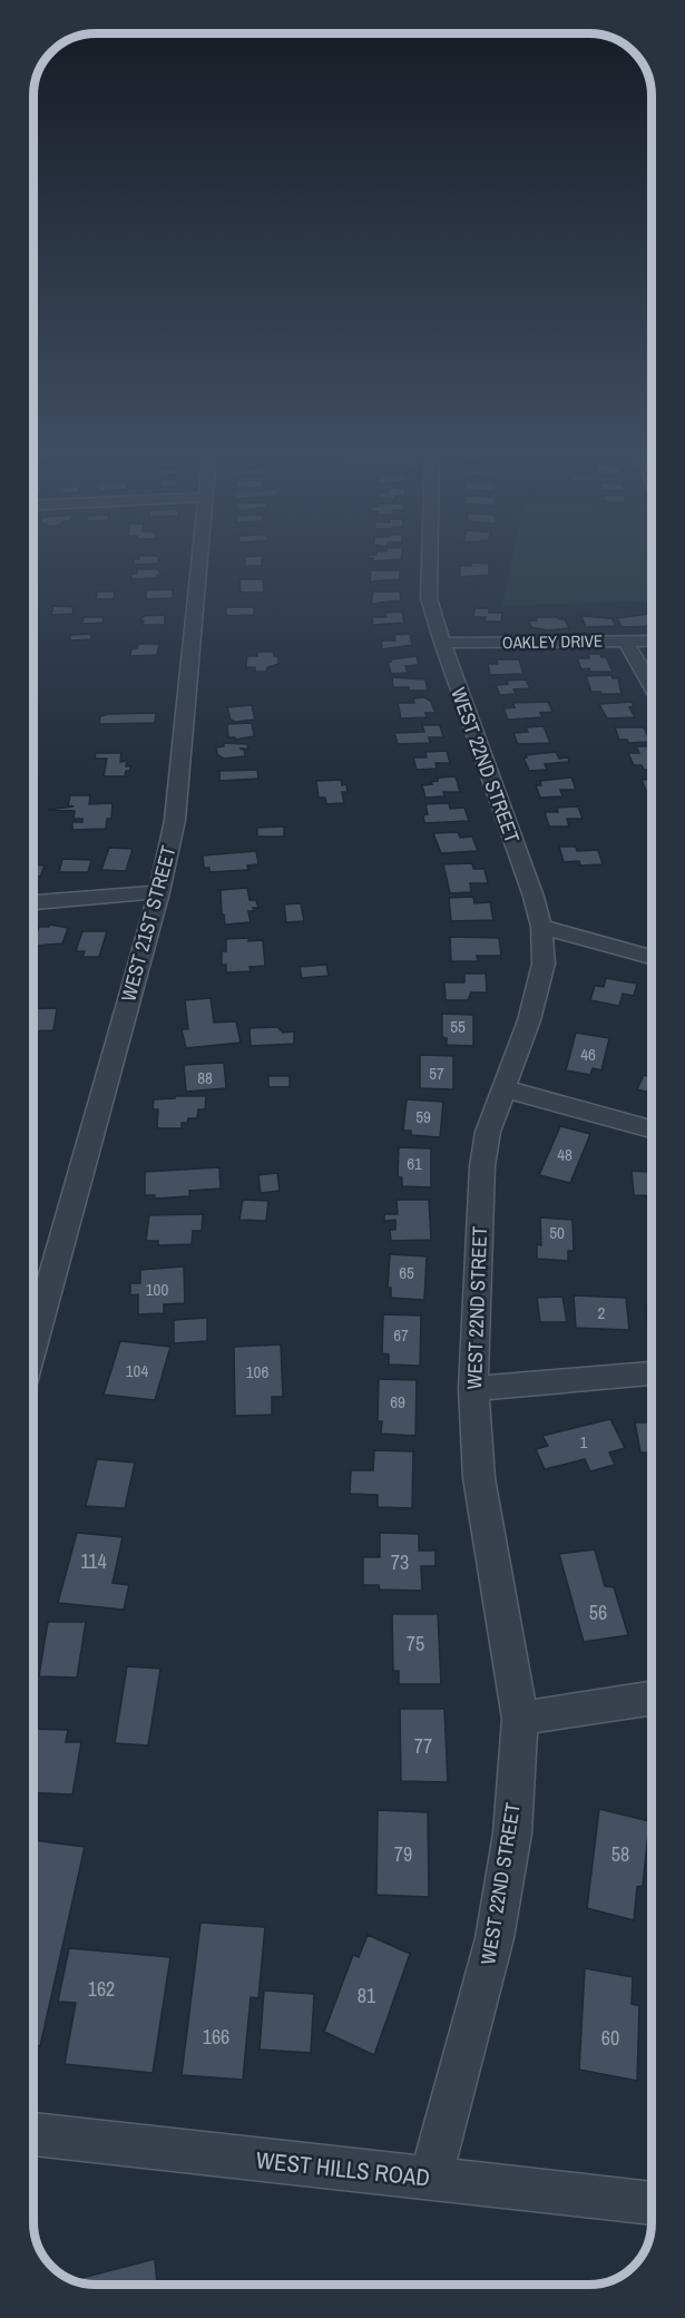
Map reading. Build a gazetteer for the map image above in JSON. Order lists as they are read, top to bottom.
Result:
{
  "streets": {
    "street": [
      "OAKLEY DRIVE",
      "WEST 22ND STREET",
      "WEST 21ST STREET",
      "WEST HILLS ROAD"
    ]
  },
  "crossings": [
    ["OAKLEY DRIVE", "WEST 22ND STREET"],
    ["WEST 22ND STREET", "WEST HILLS ROAD"]
  ],
  "house_numbers": [
    "55",
    "46",
    "57",
    "88",
    "59",
    "48",
    "61",
    "50",
    "65",
    "100",
    "2",
    "67",
    "104",
    "106",
    "69",
    "1",
    "114",
    "73",
    "56",
    "75",
    "77",
    "79",
    "58",
    "162",
    "81",
    "166",
    "60"
  ]
}
